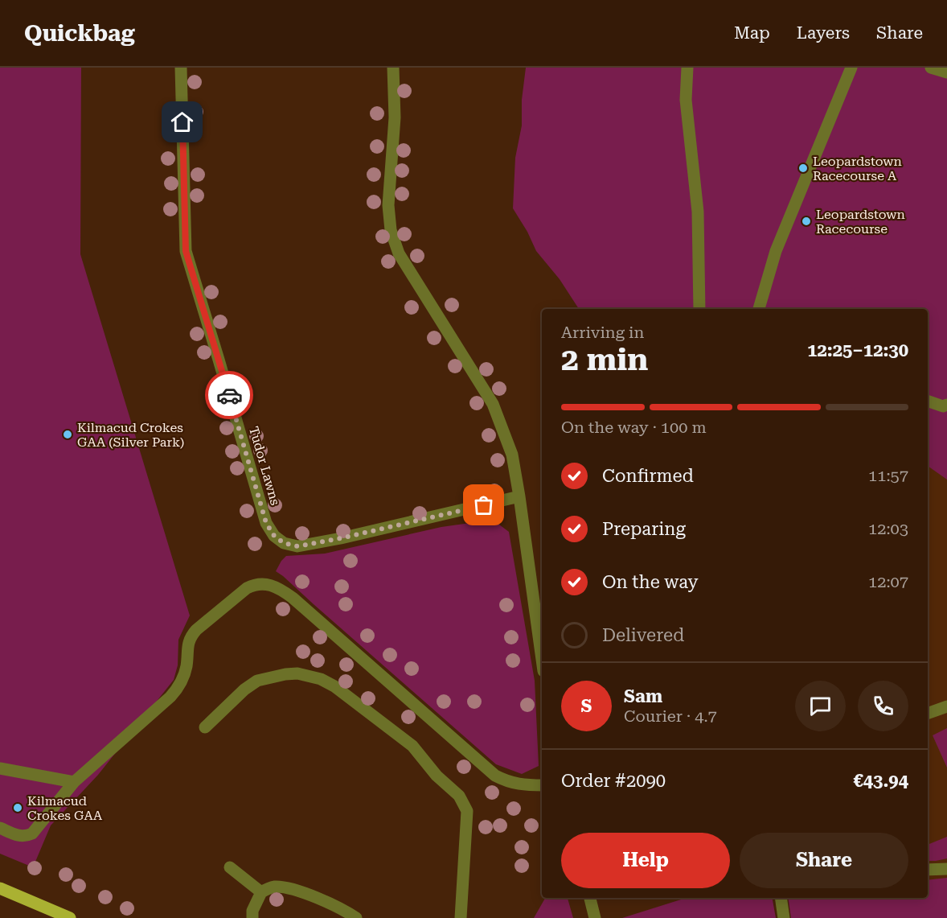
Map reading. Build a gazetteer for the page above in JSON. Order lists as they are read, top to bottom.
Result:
{
  "streets": {
    "street": ["Tudor Lawns"]
  },
  "places": [
    "Leopardstown Racecourse A",
    "Leopardstown Racecourse",
    "Kilmacud Crokes GAA (Silver Park)",
    "Kilmacud Crokes GAA"
  ],
  "page": {
    "header": "Quickbag",
    "nav": ["Map", "Layers", "Share"],
    "heading": ["2 min", "Arriving in", "12:25–12:30"],
    "panel": [
      "Sam",
      "Courier · 4.7",
      "Order #2090",
      "€43.94"
    ],
    "bar": "On the way · 100 m",
    "list": [
      ["Confirmed", "11:57"],
      ["Preparing", "12:03"],
      ["On the way", "12:07"],
      "Delivered"
    ],
    "round": "S",
    "buttons": ["Help", "Share"]
  }
}
